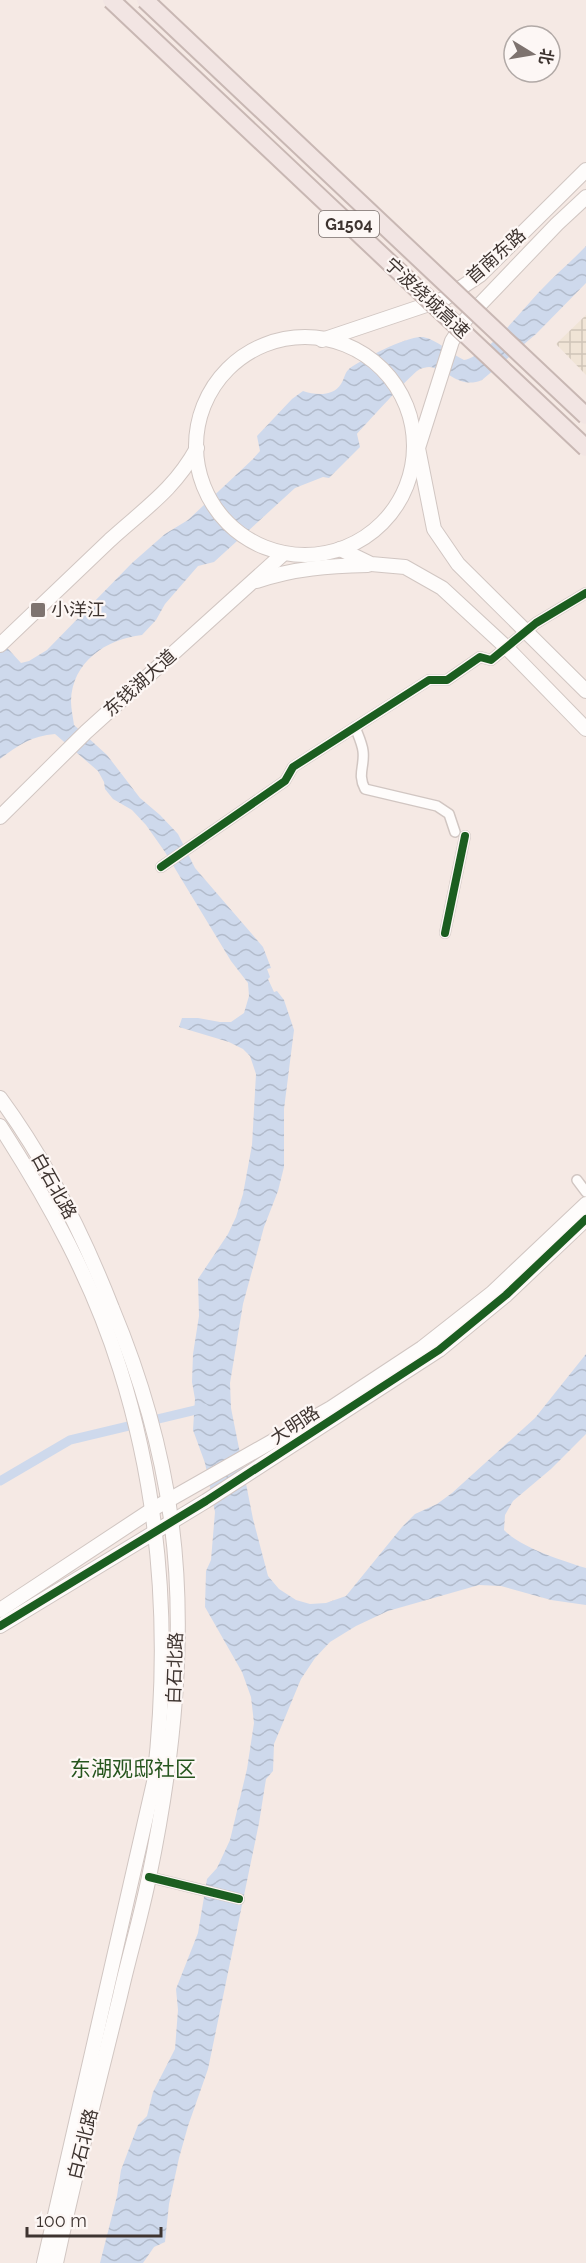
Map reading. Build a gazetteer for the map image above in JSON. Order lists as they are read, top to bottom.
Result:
{
  "streets": {
    "highway": ["G1504", "宁波绕城高速"],
    "main road": [
      "首南东路",
      "东钱湖大道",
      "白石北路",
      "大明路"
    ]
  },
  "crossings": [
    ["首南东路", "东钱湖大道"],
    ["白石北路", "大明路"]
  ],
  "districts": ["东湖观邸社区"],
  "places": {
    "transit": ["小洋江"]
  },
  "scale_bar": "100 m",
  "north": "right"
}
